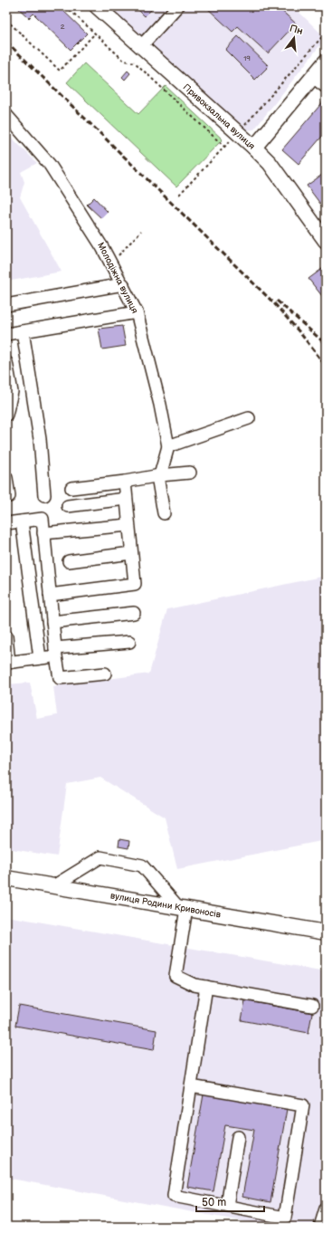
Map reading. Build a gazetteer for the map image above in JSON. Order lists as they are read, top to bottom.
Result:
{
  "streets": {
    "main road": ["Привокзальна вулиця", "вулиця Родини Кривоносів"],
    "street": ["Молодіжна вулиця"]
  },
  "house_numbers": ["2", "19"],
  "scale_bar": "50 m",
  "north": "top"
}
